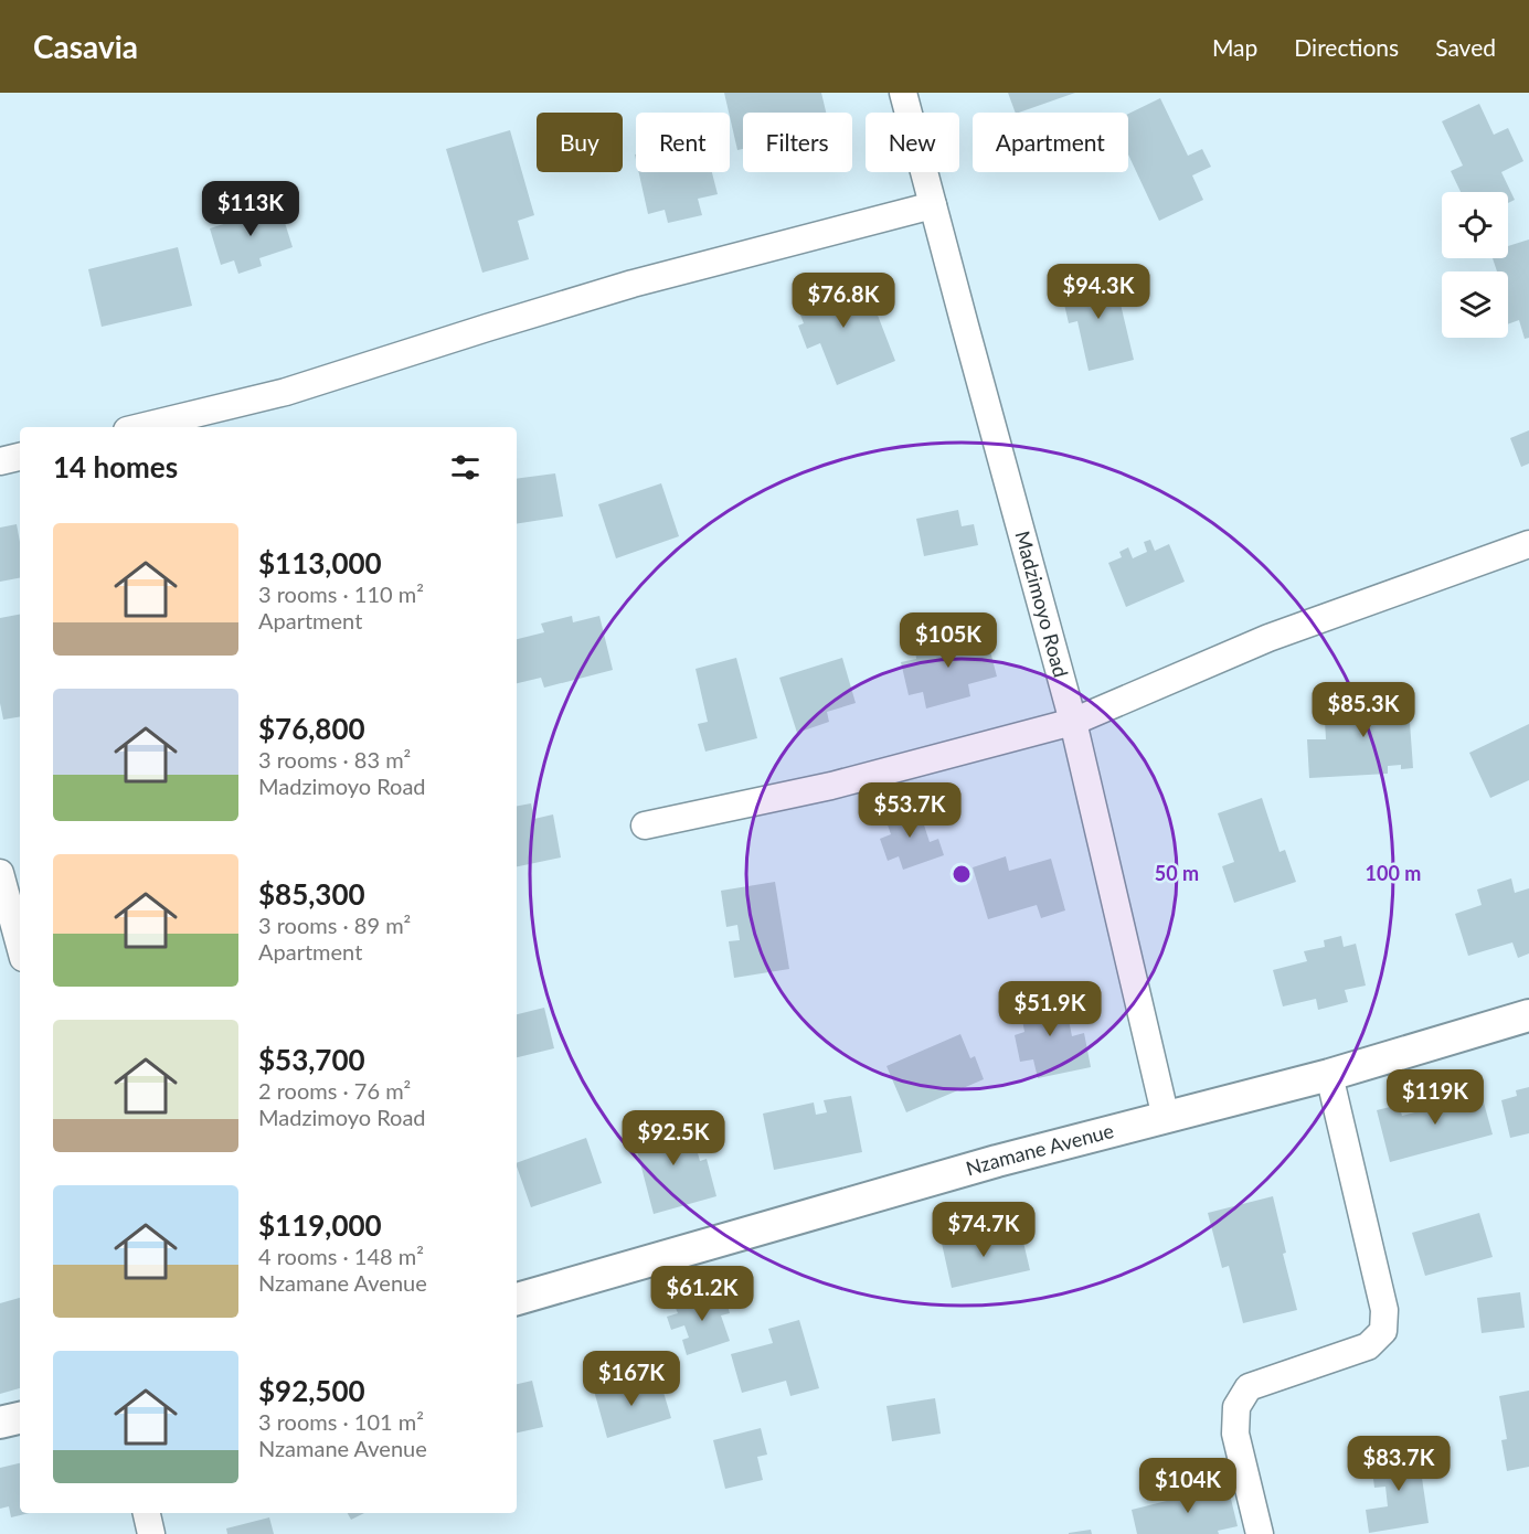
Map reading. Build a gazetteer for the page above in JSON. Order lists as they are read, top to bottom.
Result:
{
  "streets": {
    "street": ["Madzimoyo Road", "Nzamane Avenue"]
  },
  "crossings": [
    ["Madzimoyo Road", "Nzamane Avenue"]
  ],
  "page": {
    "header": "Casavia",
    "nav": ["Map", "Directions", "Saved"],
    "chip": [
      "Buy",
      "Rent",
      "Filters",
      "New",
      "Apartment"
    ],
    "price": [
      "$113K",
      "$94.3K",
      "$76.8K",
      "$105K",
      "$85.3K",
      "$53.7K",
      "$51.9K",
      "$119K",
      "$92.5K",
      "$74.7K",
      "$61.2K",
      "$167K",
      "$83.7K",
      "$104K"
    ],
    "heading": "14 homes",
    "list": [
      {
        "name": "$113,000",
        "note": "3 rooms · 110 m² · Apartment"
      },
      {
        "name": "$76,800",
        "note": "3 rooms · 83 m² · Madzimoyo Road"
      },
      {
        "name": "$85,300",
        "note": "3 rooms · 89 m² · Apartment"
      },
      {
        "name": "$53,700",
        "note": "2 rooms · 76 m² · Madzimoyo Road"
      },
      {
        "name": "$119,000",
        "note": "4 rooms · 148 m² · Nzamane Avenue"
      },
      {
        "name": "$92,500",
        "note": "3 rooms · 101 m² · Nzamane Avenue"
      }
    ]
  },
  "rings": ["50 m", "100 m"]
}
